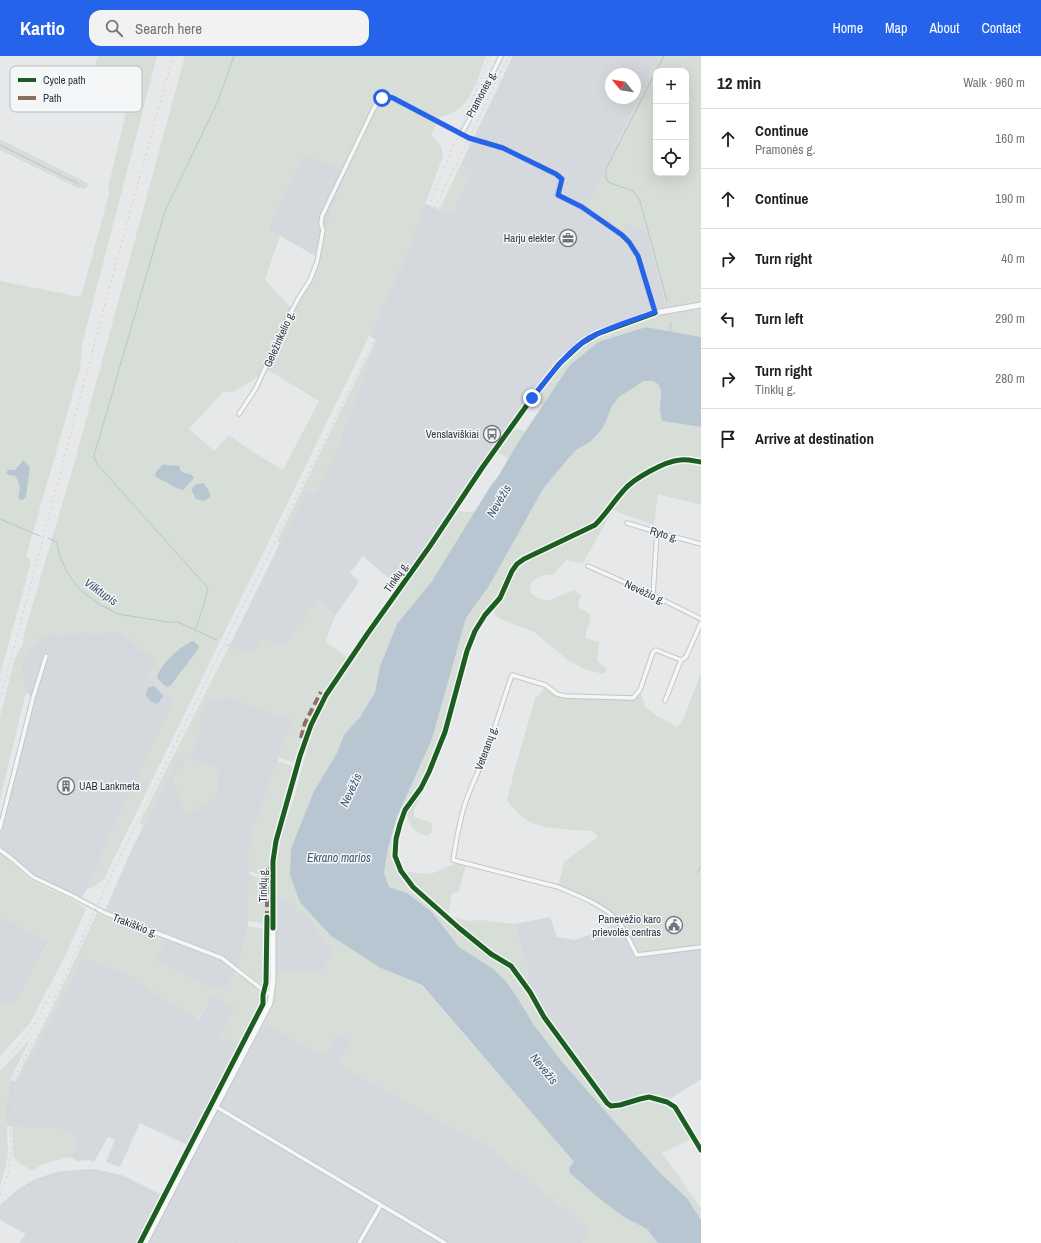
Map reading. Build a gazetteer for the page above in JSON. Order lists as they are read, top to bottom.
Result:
{
  "streets": {
    "main road": ["Tinklų g."],
    "street": [
      "Pramonės g.",
      "Geležinkelio g.",
      "Ryto g.",
      "Nevėžio g.",
      "Veteranų g.",
      "Trakiškio g."
    ]
  },
  "crossings": [
    ["Pramonės g.", "Geležinkelio g."],
    ["Tinklų g.", "Trakiškio g."]
  ],
  "water": ["Nevėžis", "Vilktupis", "Ekrano marios"],
  "places": {
    "office": ["Harju elekter"],
    "bus stop": ["Venslaviškiai"],
    "building": ["UAB Lankmeta"],
    "public building": ["Panevėžio karo prievolės centras"]
  },
  "legend": ["Cycle path", "Path"],
  "north": "top left",
  "page": {
    "header": "Kartio",
    "search": "Search here",
    "nav": [
      "Home",
      "Map",
      "About",
      "Contact"
    ],
    "heading": ["12 min", "Walk · 960 m"],
    "map_buttons": ["+", "−"],
    "list": [
      ["Continue", "Pramonės g.", "160 m"],
      ["Continue", "190 m"],
      ["Turn right", "40 m"],
      ["Turn left", "290 m"],
      ["Turn right", "Tinklų g.", "280 m"],
      "Arrive at destination"
    ]
  }
}
